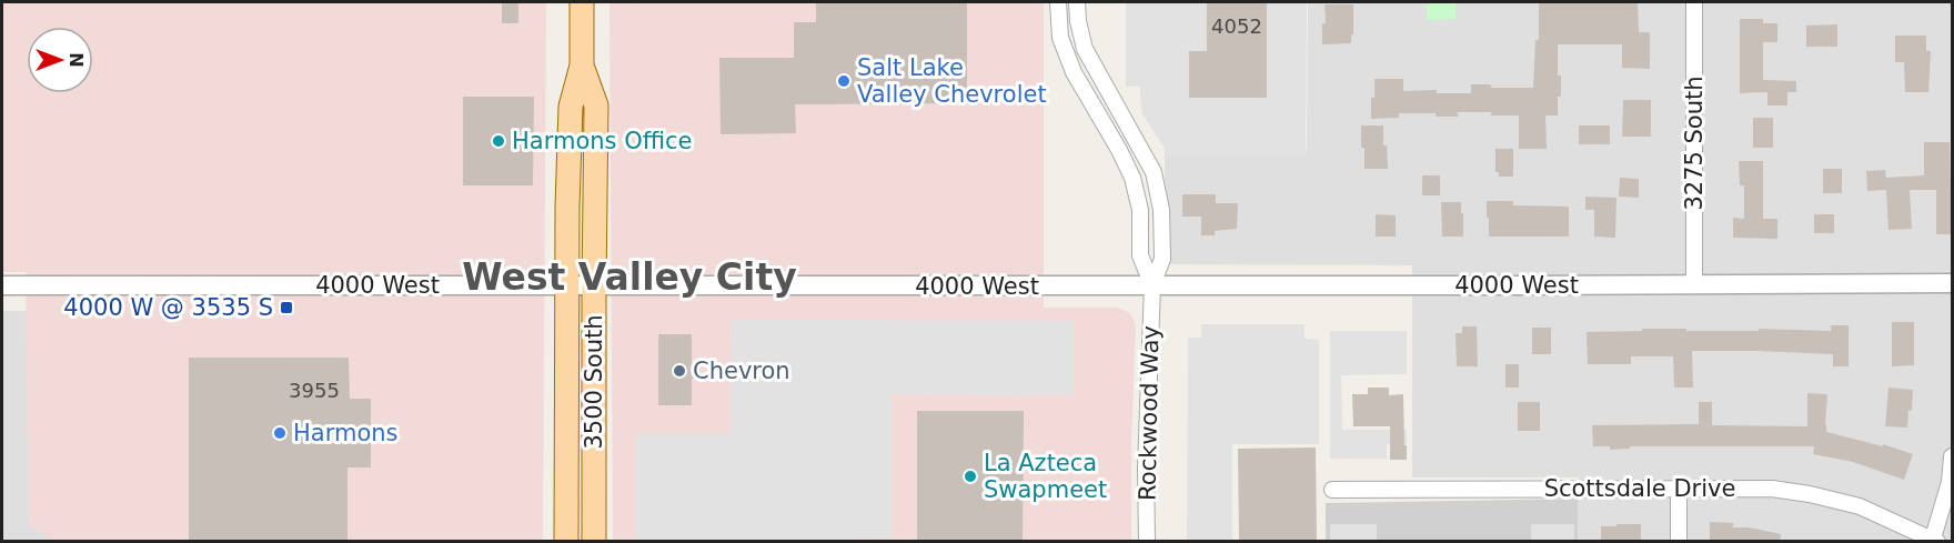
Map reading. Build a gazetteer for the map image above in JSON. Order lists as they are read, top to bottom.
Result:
{
  "streets": {
    "main road": ["3500 South"],
    "street": [
      "3275 South",
      "4000 West",
      "Rockwood Way",
      "Scottsdale Drive"
    ]
  },
  "crossings": [
    ["3275 South", "4000 West"],
    ["4000 West", "3500 South"],
    ["4000 West", "Rockwood Way"]
  ],
  "districts": ["West Valley City"],
  "places": {
    "other": [
      "Salt Lake Valley Chevrolet",
      "Harmons Office",
      "Chevron",
      "Harmons",
      "La Azteca Swapmeet"
    ],
    "transit": ["4000 W @ 3535 S"]
  },
  "house_numbers": ["4052", "3955"],
  "north": "right"
}
